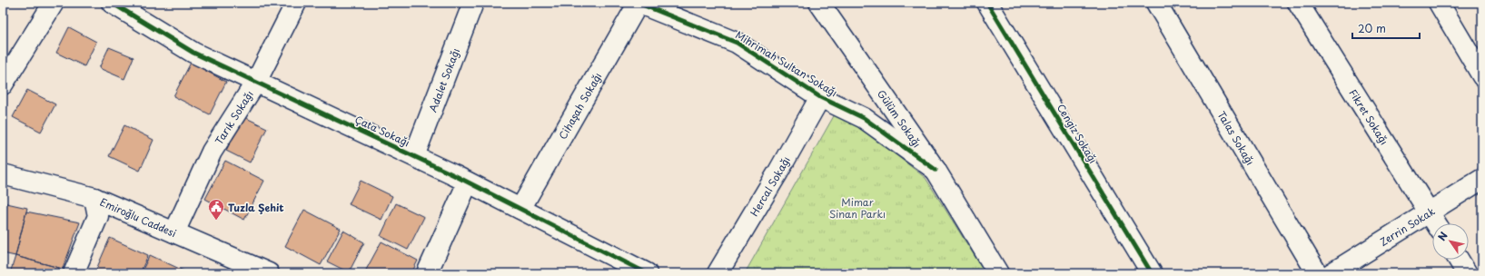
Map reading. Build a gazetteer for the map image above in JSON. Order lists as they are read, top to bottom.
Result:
{
  "streets": {
    "street": [
      "Mihrimah Sultan Sokağı",
      "Adalet Sokağı",
      "Cihaşah Sokağı",
      "Tarık Sokağı",
      "Fikret Sokağı",
      "Gülüm Sokağı",
      "Çata Sokağı",
      "Cengiz Sokağı",
      "Talas Sokağı",
      "Hercal Sokağı",
      "Emiroğlu Caddesi",
      "Zerrin Sokak"
    ]
  },
  "crossings": [
    ["Mihrimah Sultan Sokağı", "Cihaşah Sokağı"],
    ["Mihrimah Sultan Sokağı", "Gülüm Sokağı"],
    ["Mihrimah Sultan Sokağı", "Hercal Sokağı"],
    ["Adalet Sokağı", "Çata Sokağı"],
    ["Cihaşah Sokağı", "Çata Sokağı"],
    ["Tarık Sokağı", "Çata Sokağı"],
    ["Tarık Sokağı", "Emiroğlu Caddesi"],
    ["Fikret Sokağı", "Zerrin Sokak"]
  ],
  "parks": ["Mimar Sinan Parkı"],
  "places": {
    "public building": ["Tuzla Şehit"]
  },
  "scale_bar": "20 m",
  "north": "top left"
}
